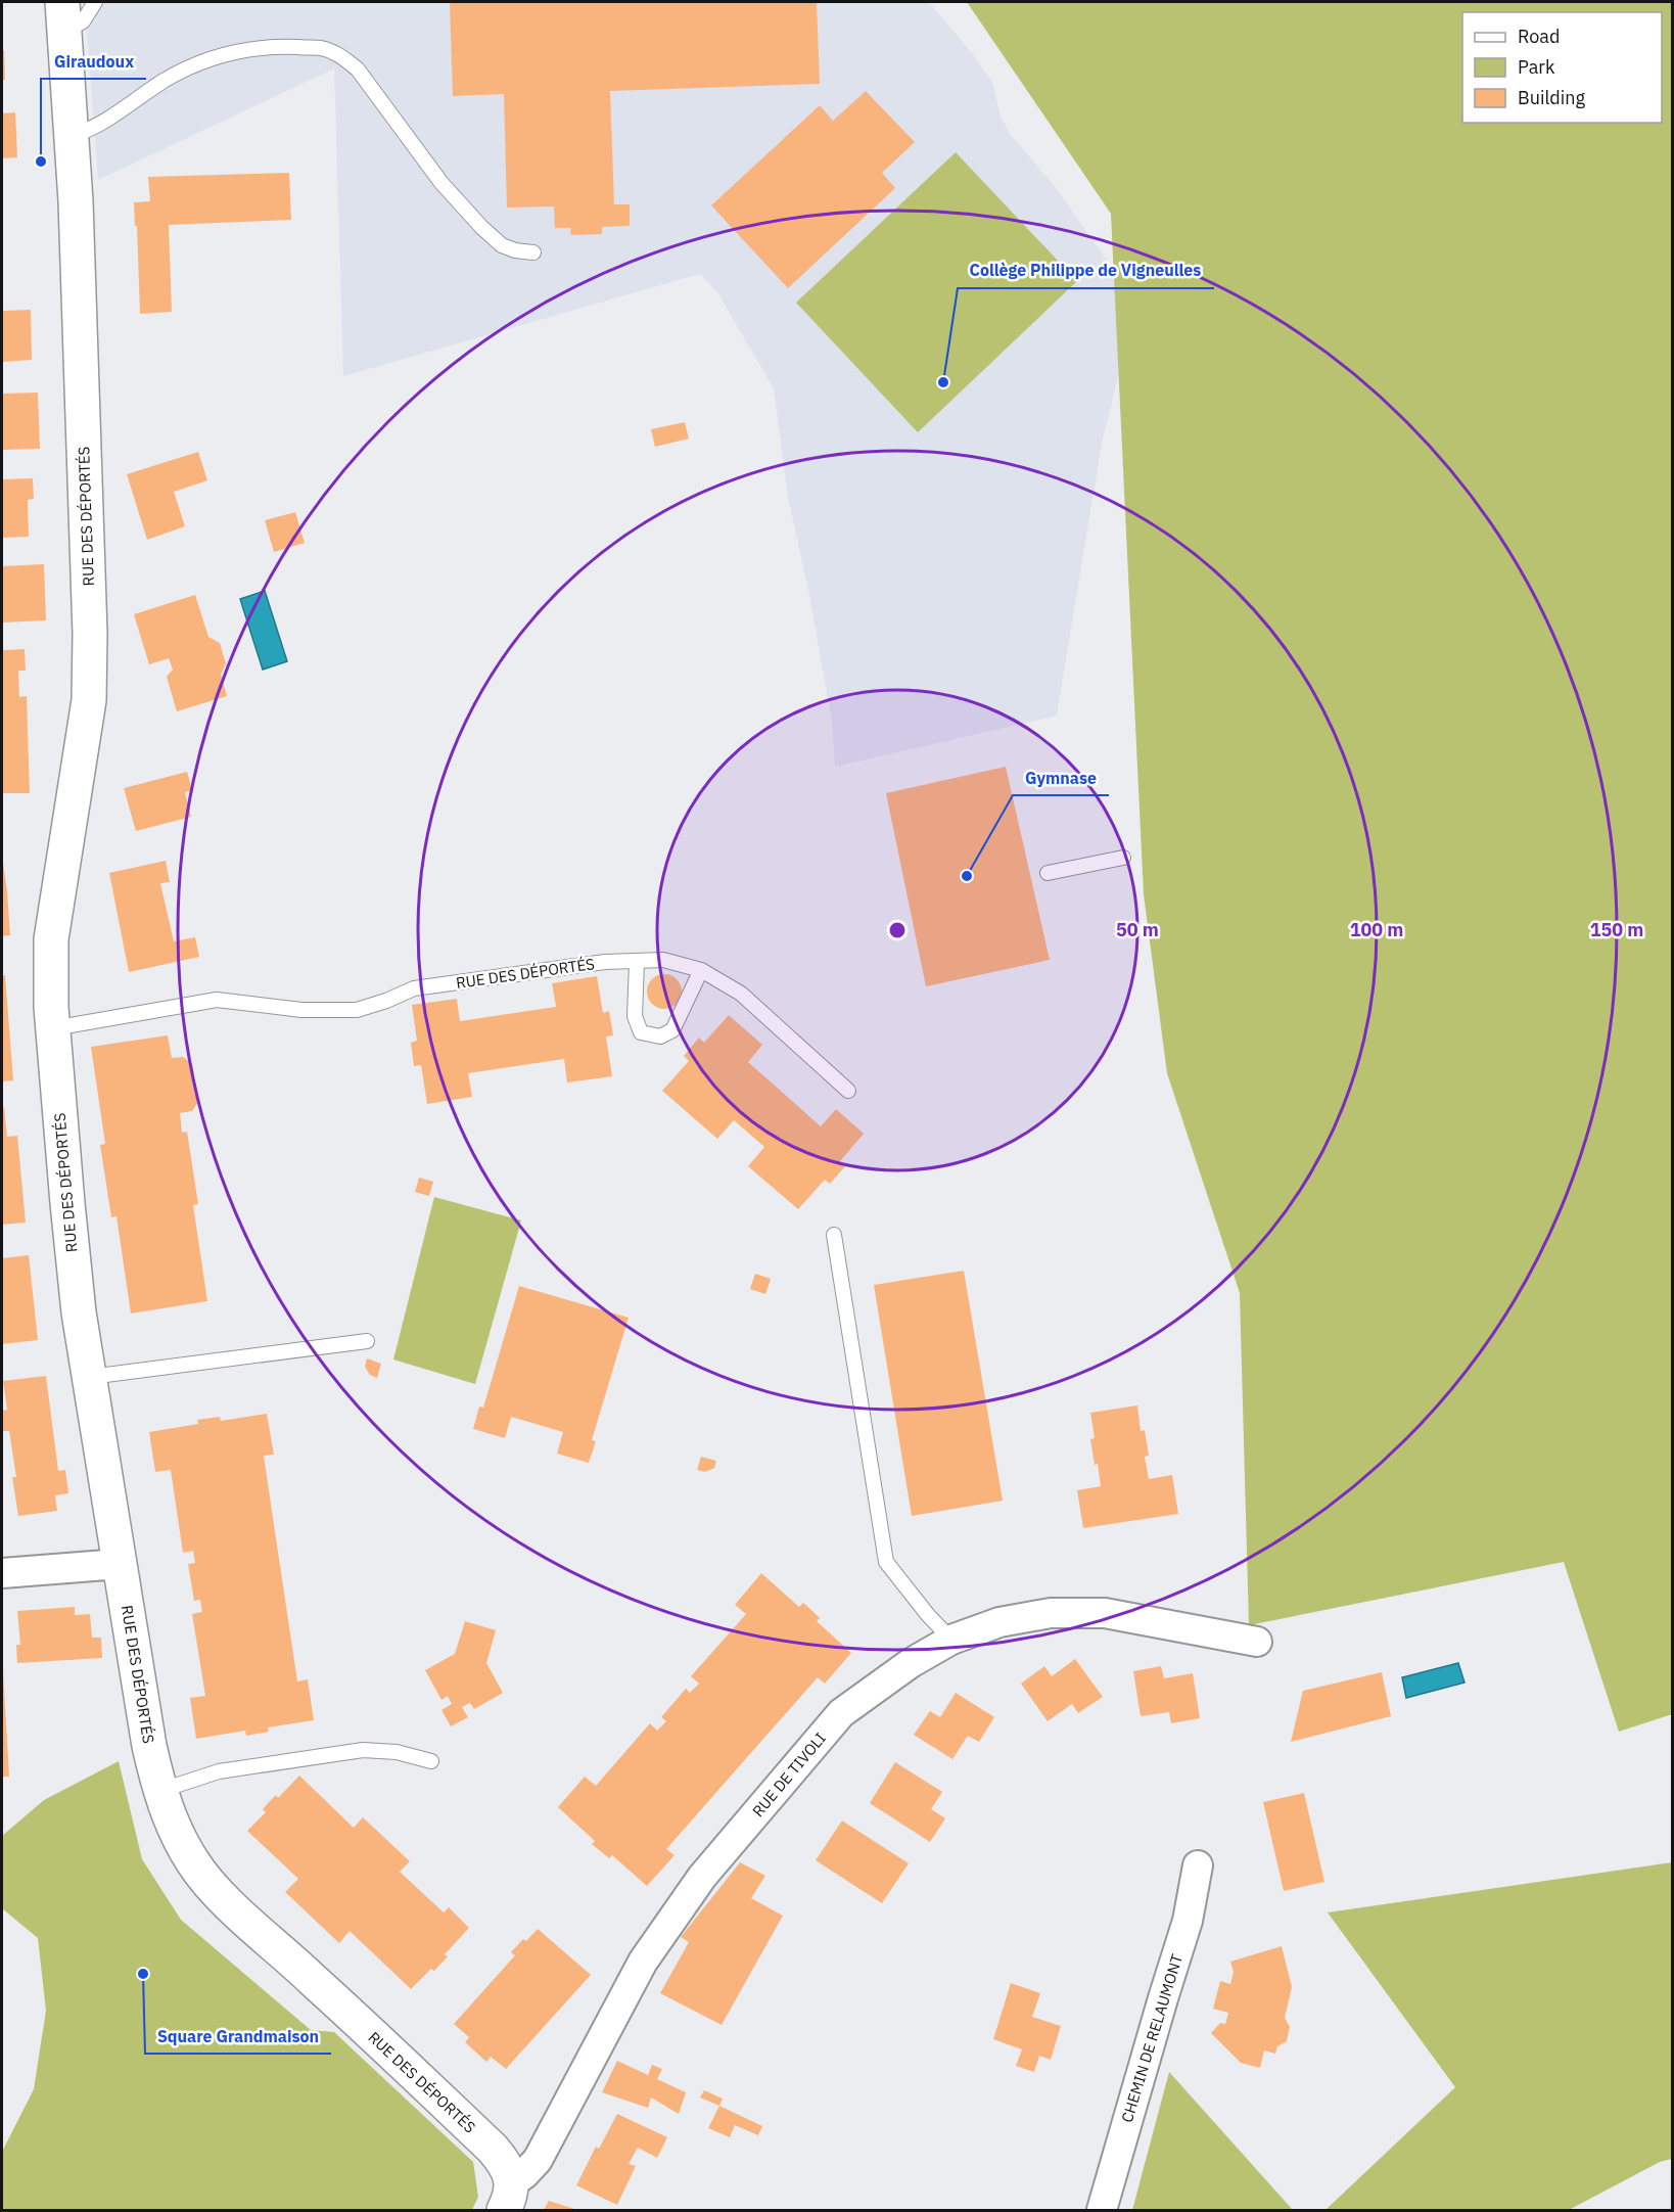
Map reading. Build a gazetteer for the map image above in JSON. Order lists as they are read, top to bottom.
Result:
{
  "streets": {
    "street": ["RUE DES DÉPORTÉS", "RUE DE TIVOLI", "CHEMIN DE RELAUMONT"]
  },
  "crossings": [
    ["RUE DES DÉPORTÉS", "RUE DE TIVOLI"]
  ],
  "places": [
    "Giraudoux",
    "Collège Philippe de Vigneulles",
    "Gymnase",
    "Square Grandmaison"
  ],
  "legend": ["Road", "Park", "Building"],
  "rings": ["50 m", "100 m", "150 m"]
}
